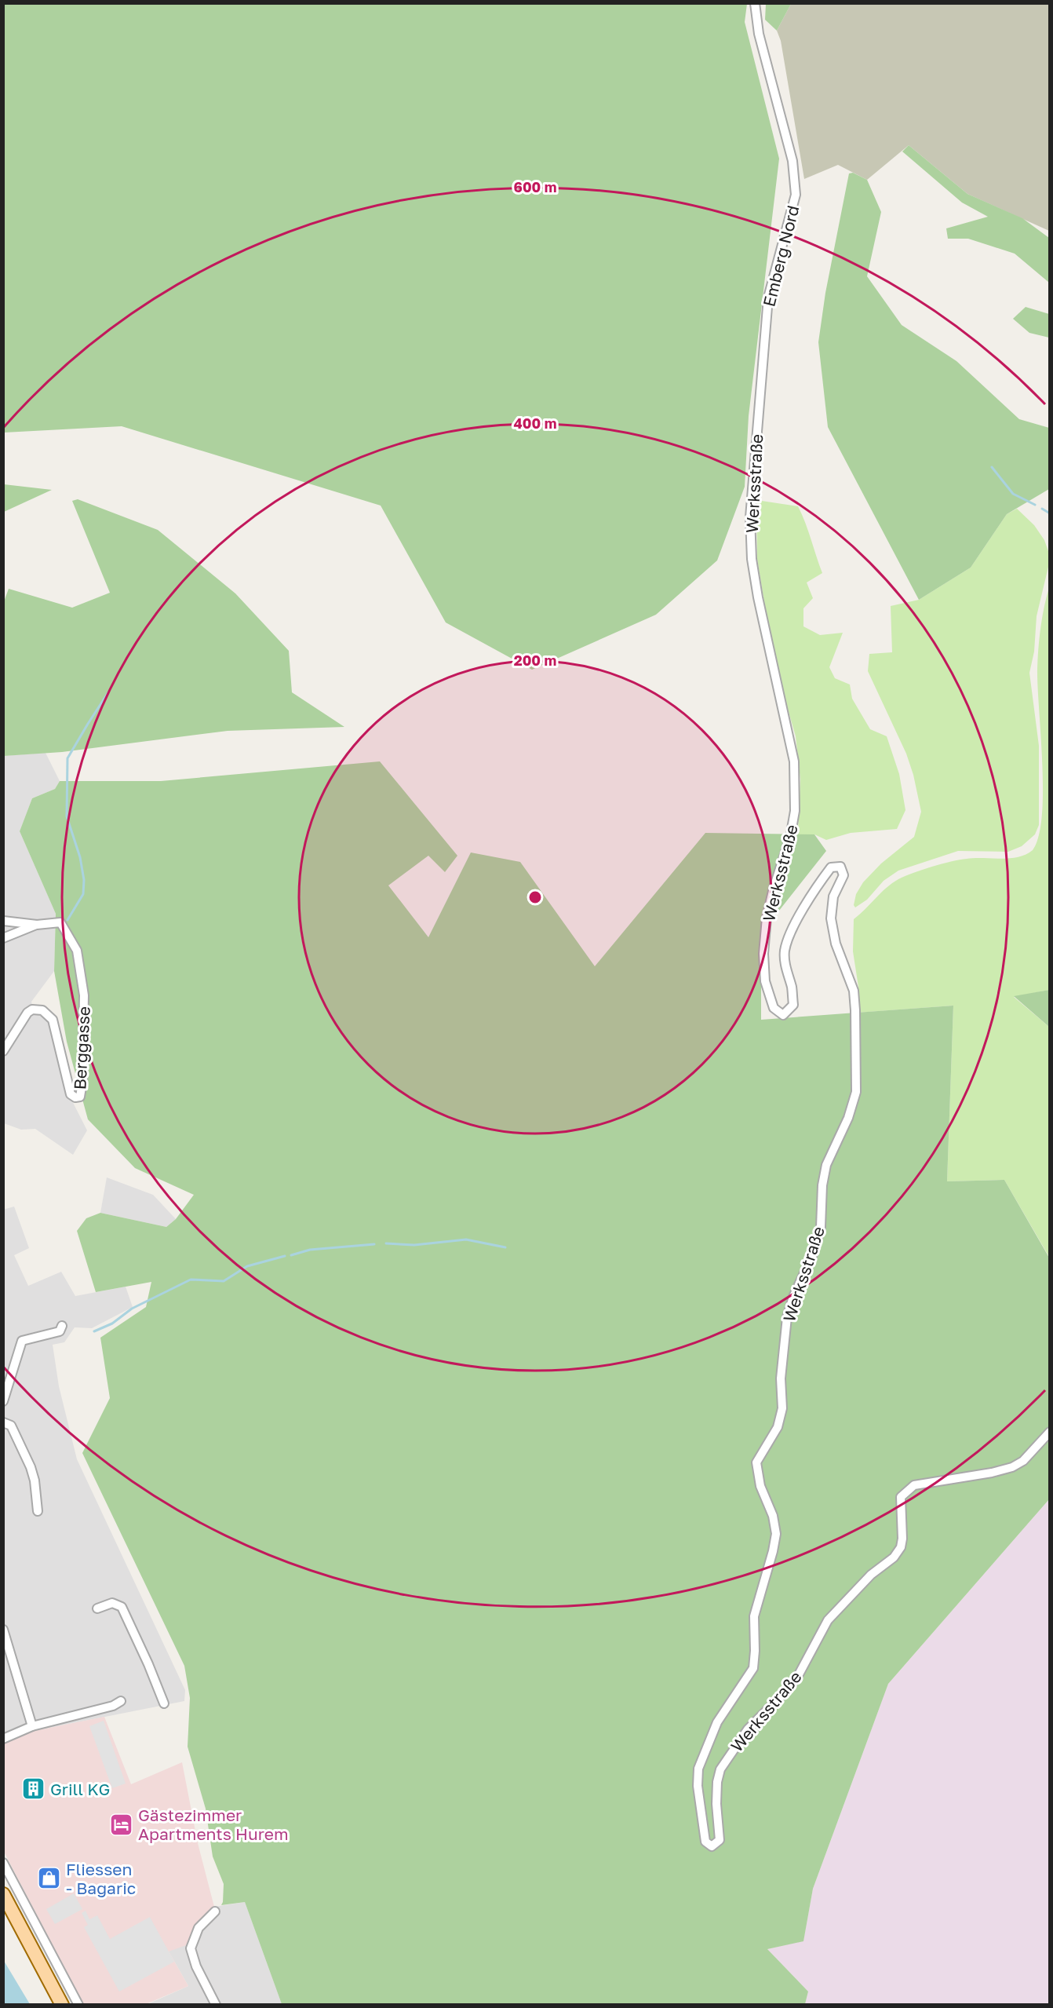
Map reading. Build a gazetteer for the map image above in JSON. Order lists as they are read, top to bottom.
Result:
{
  "streets": {
    "street": ["Emberg Nord", "Werksstraße", "Berggasse"]
  },
  "crossings": [
    ["Emberg Nord", "Werksstraße"]
  ],
  "places": {
    "building": ["Grill KG"],
    "hotel": ["Gästezimmer Apartments Hurem"],
    "shop": ["Fliessen - Bagaric"]
  },
  "rings": ["600 m", "400 m", "200 m"]
}
